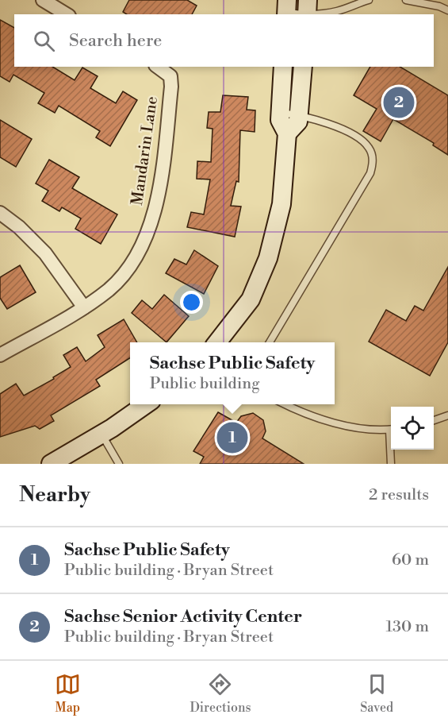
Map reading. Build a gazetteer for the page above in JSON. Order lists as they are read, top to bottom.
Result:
{
  "streets": {
    "street": ["Mandarin Lane"]
  },
  "page": {
    "search": "Search here",
    "pins": ["2", "1"],
    "popup": ["Sachse Public Safety", "Public building"],
    "heading": ["Nearby", "2 results"],
    "list": [
      {
        "mark": "1",
        "name": "Sachse Public Safety",
        "note": "Public building · Bryan Street",
        "value": "60 m"
      },
      {
        "mark": "2",
        "name": "Sachse Senior Activity Center",
        "note": "Public building · Bryan Street",
        "value": "130 m"
      }
    ],
    "nav": ["Map", "Directions", "Saved"]
  }
}
